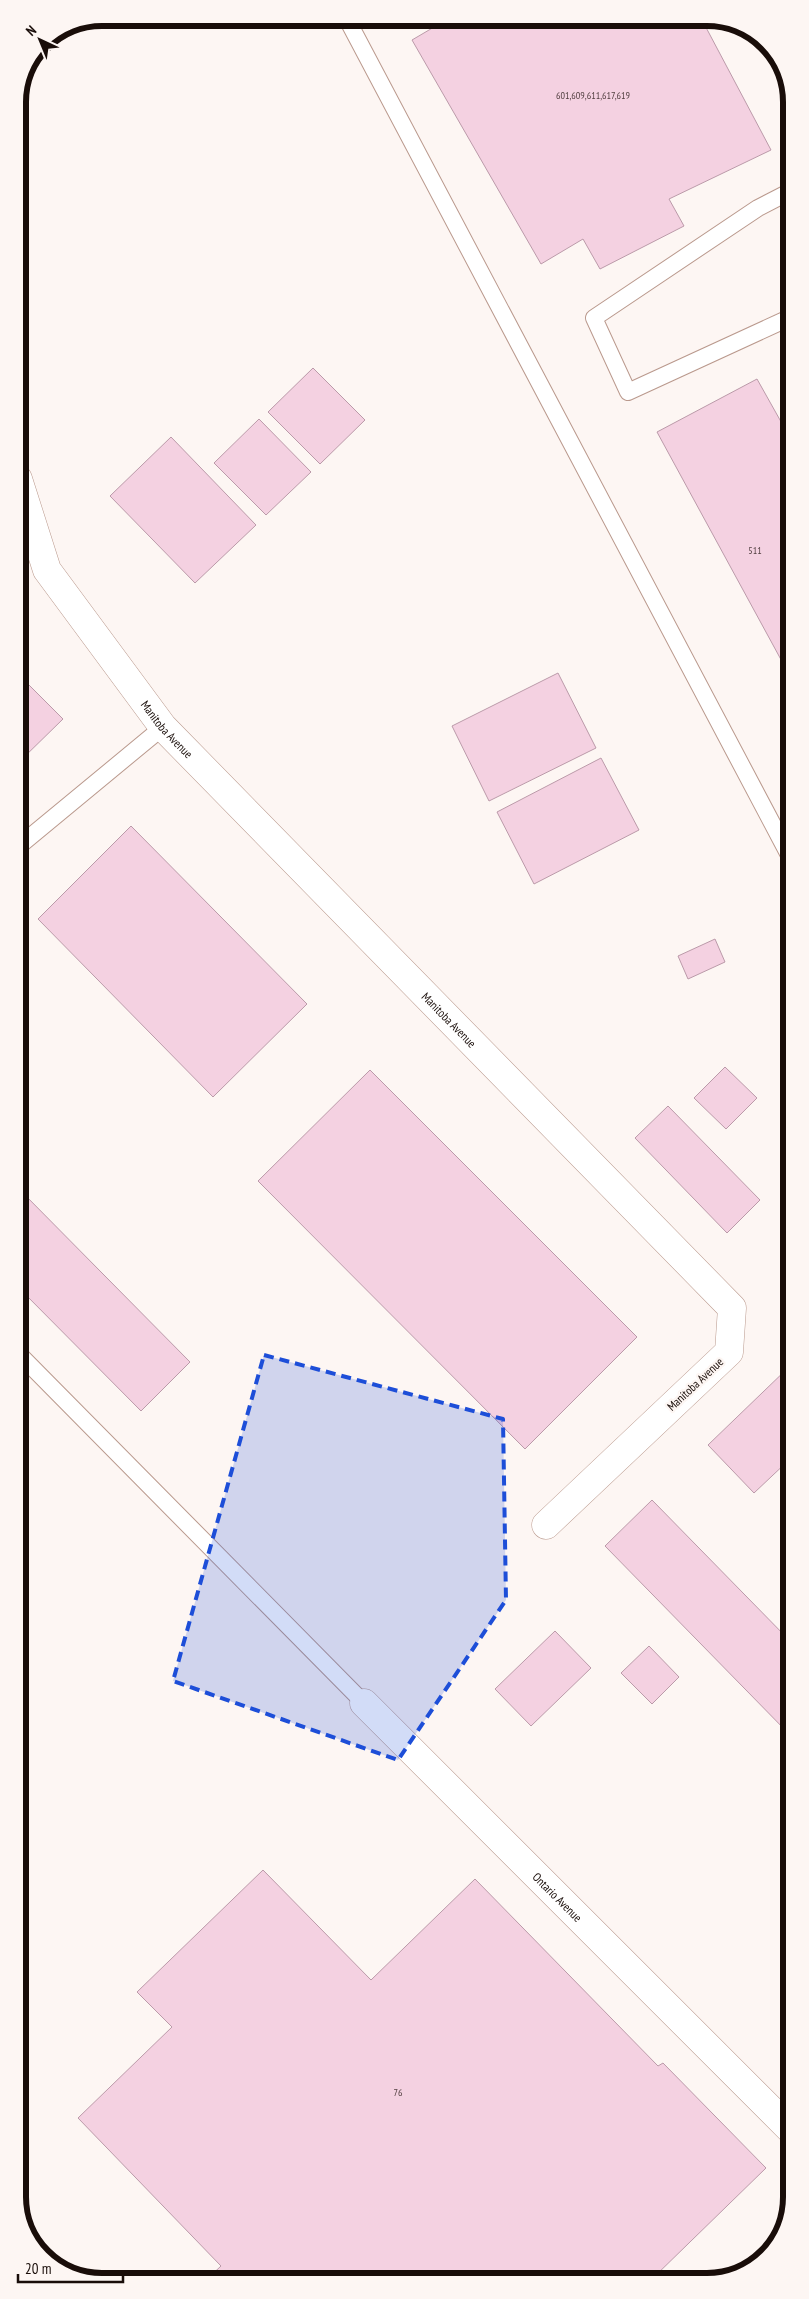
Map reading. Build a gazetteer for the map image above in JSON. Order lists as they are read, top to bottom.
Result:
{
  "streets": {
    "street": ["Manitoba Avenue", "Ontario Avenue"]
  },
  "house_numbers": ["601,609,611,617,619", "511", "76"],
  "scale_bar": "20 m",
  "north": "top left"
}
